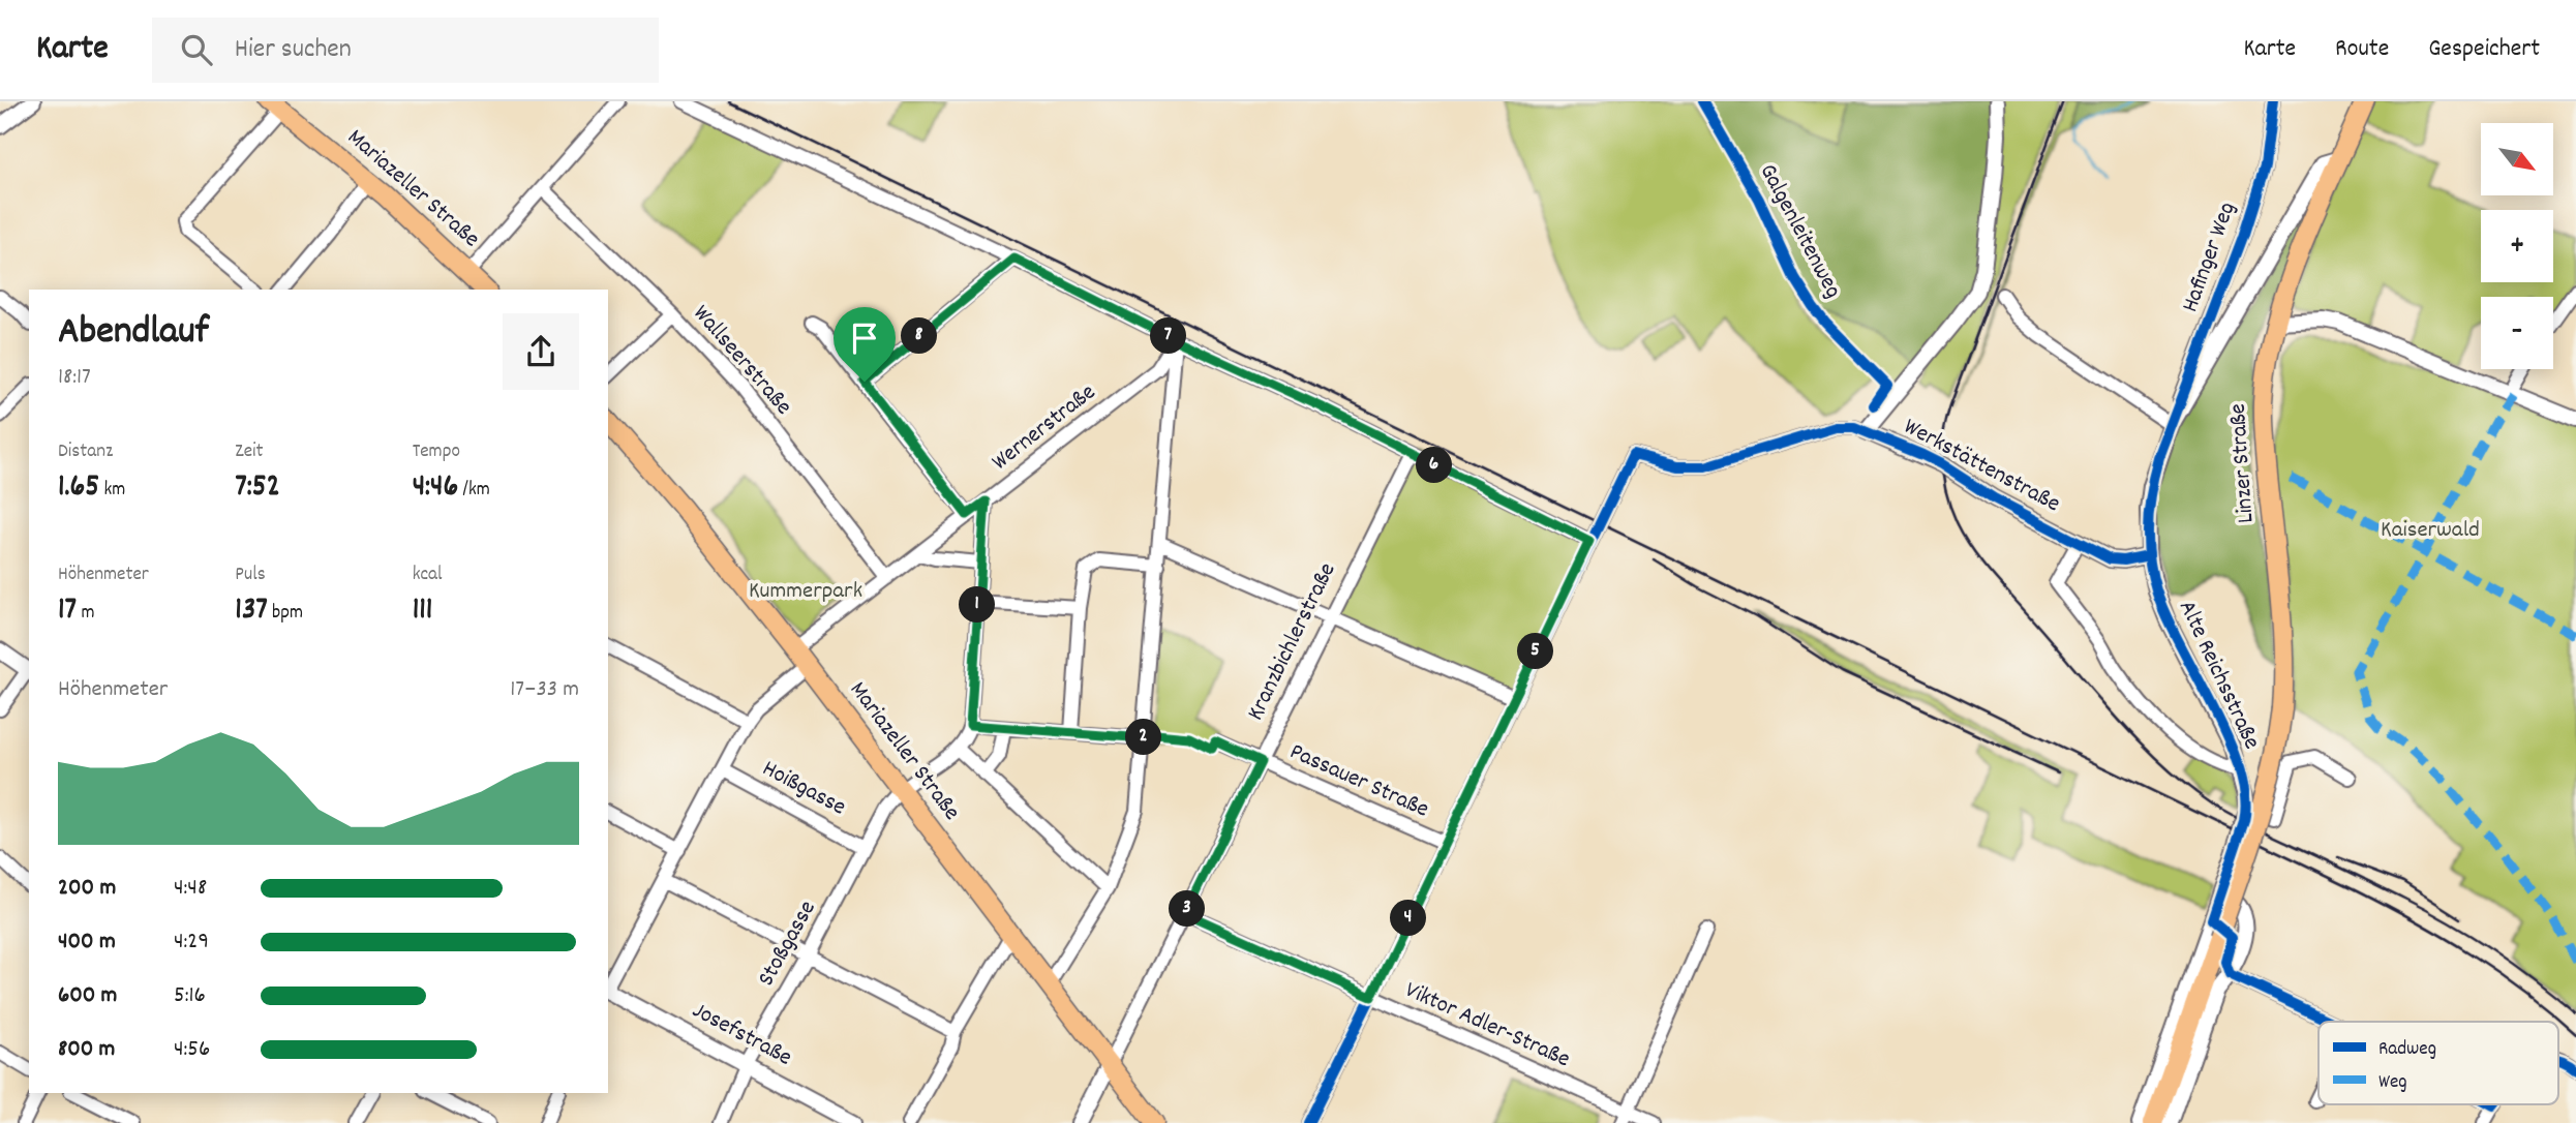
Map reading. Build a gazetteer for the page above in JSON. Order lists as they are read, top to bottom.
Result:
{
  "streets": {
    "main road": ["Mariazeller Straße", "Linzer Straße"],
    "street": [
      "Hafinger Weg",
      "Wallseerstraße",
      "Wernerstraße",
      "Werkstättenstraße",
      "Kranzbichlerstraße",
      "Alte Reichsstraße",
      "Passauer Straße",
      "Hoißgasse",
      "Stoßgasse",
      "Viktor Adler-Straße",
      "Josefstraße"
    ],
    "cycle path": ["Galgenleitenweg"]
  },
  "crossings": [
    ["Mariazeller Straße", "Wernerstraße"],
    ["Mariazeller Straße", "Kranzbichlerstraße"],
    ["Mariazeller Straße", "Stoßgasse"],
    ["Hafinger Weg", "Alte Reichsstraße"],
    ["Wallseerstraße", "Wernerstraße"],
    ["Linzer Straße", "Alte Reichsstraße"],
    ["Werkstättenstraße", "Alte Reichsstraße"],
    ["Kranzbichlerstraße", "Passauer Straße"],
    ["Kranzbichlerstraße", "Viktor Adler-Straße"],
    ["Hoißgasse", "Stoßgasse"],
    ["Stoßgasse", "Josefstraße"]
  ],
  "parks": ["Kaiserwald", "Kummerpark"],
  "legend": ["Radweg", "Weg"],
  "north": "bottom right",
  "page": {
    "header": "Karte",
    "search": "Hier suchen",
    "nav": ["Karte", "Route", "Gespeichert"],
    "map_buttons": ["+", "−"],
    "heading": ["Abendlauf", "18:17"],
    "pins": [
      "7",
      "8",
      "6",
      "1",
      "5",
      "2",
      "3",
      "4"
    ],
    "stats": [
      ["Distanz", "1.65 km"],
      ["Zeit", "7:52"],
      ["Tempo", "4:46 /km"],
      ["Höhenmeter", "17 m"],
      ["Puls", "137 bpm"],
      ["kcal", "111"]
    ],
    "chart": ["Höhenmeter", "17–33 m"],
    "list": [
      {
        "name": "200 m",
        "note": "4:48"
      },
      {
        "name": "400 m",
        "note": "4:29"
      },
      {
        "name": "600 m",
        "note": "5:16"
      },
      {
        "name": "800 m",
        "note": "4:56"
      }
    ]
  }
}
